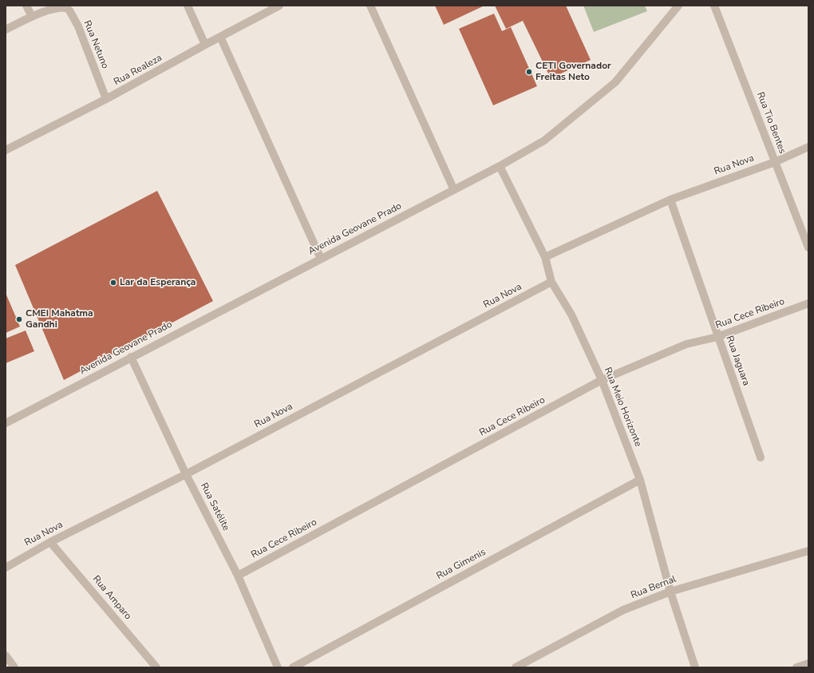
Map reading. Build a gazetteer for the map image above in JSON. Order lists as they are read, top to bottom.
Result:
{
  "streets": {
    "street": [
      "Rua Netuno",
      "Rua Realeza",
      "Rua Tio Bentes",
      "Rua Nova",
      "Avenida Geovane Prado",
      "Rua Cece Ribeiro",
      "Rua Jaguara",
      "Rua Meio Horizonte",
      "Rua Satélite",
      "Rua Gimenis",
      "Rua Bernal",
      "Rua Amparo"
    ]
  },
  "crossings": [
    ["Rua Netuno", "Rua Realeza"],
    ["Rua Tio Bentes", "Rua Nova"],
    ["Rua Nova", "Rua Jaguara"],
    ["Rua Nova", "Rua Meio Horizonte"],
    ["Rua Nova", "Rua Satélite"],
    ["Rua Nova", "Rua Amparo"],
    ["Avenida Geovane Prado", "Rua Meio Horizonte"],
    ["Avenida Geovane Prado", "Rua Satélite"],
    ["Rua Cece Ribeiro", "Rua Jaguara"],
    ["Rua Cece Ribeiro", "Rua Meio Horizonte"],
    ["Rua Cece Ribeiro", "Rua Satélite"],
    ["Rua Meio Horizonte", "Rua Gimenis"],
    ["Rua Meio Horizonte", "Rua Bernal"]
  ],
  "places": ["CETI Governador Freitas Neto", "Lar da Esperança", "CMEI Mahatma Gandhi"]
}
